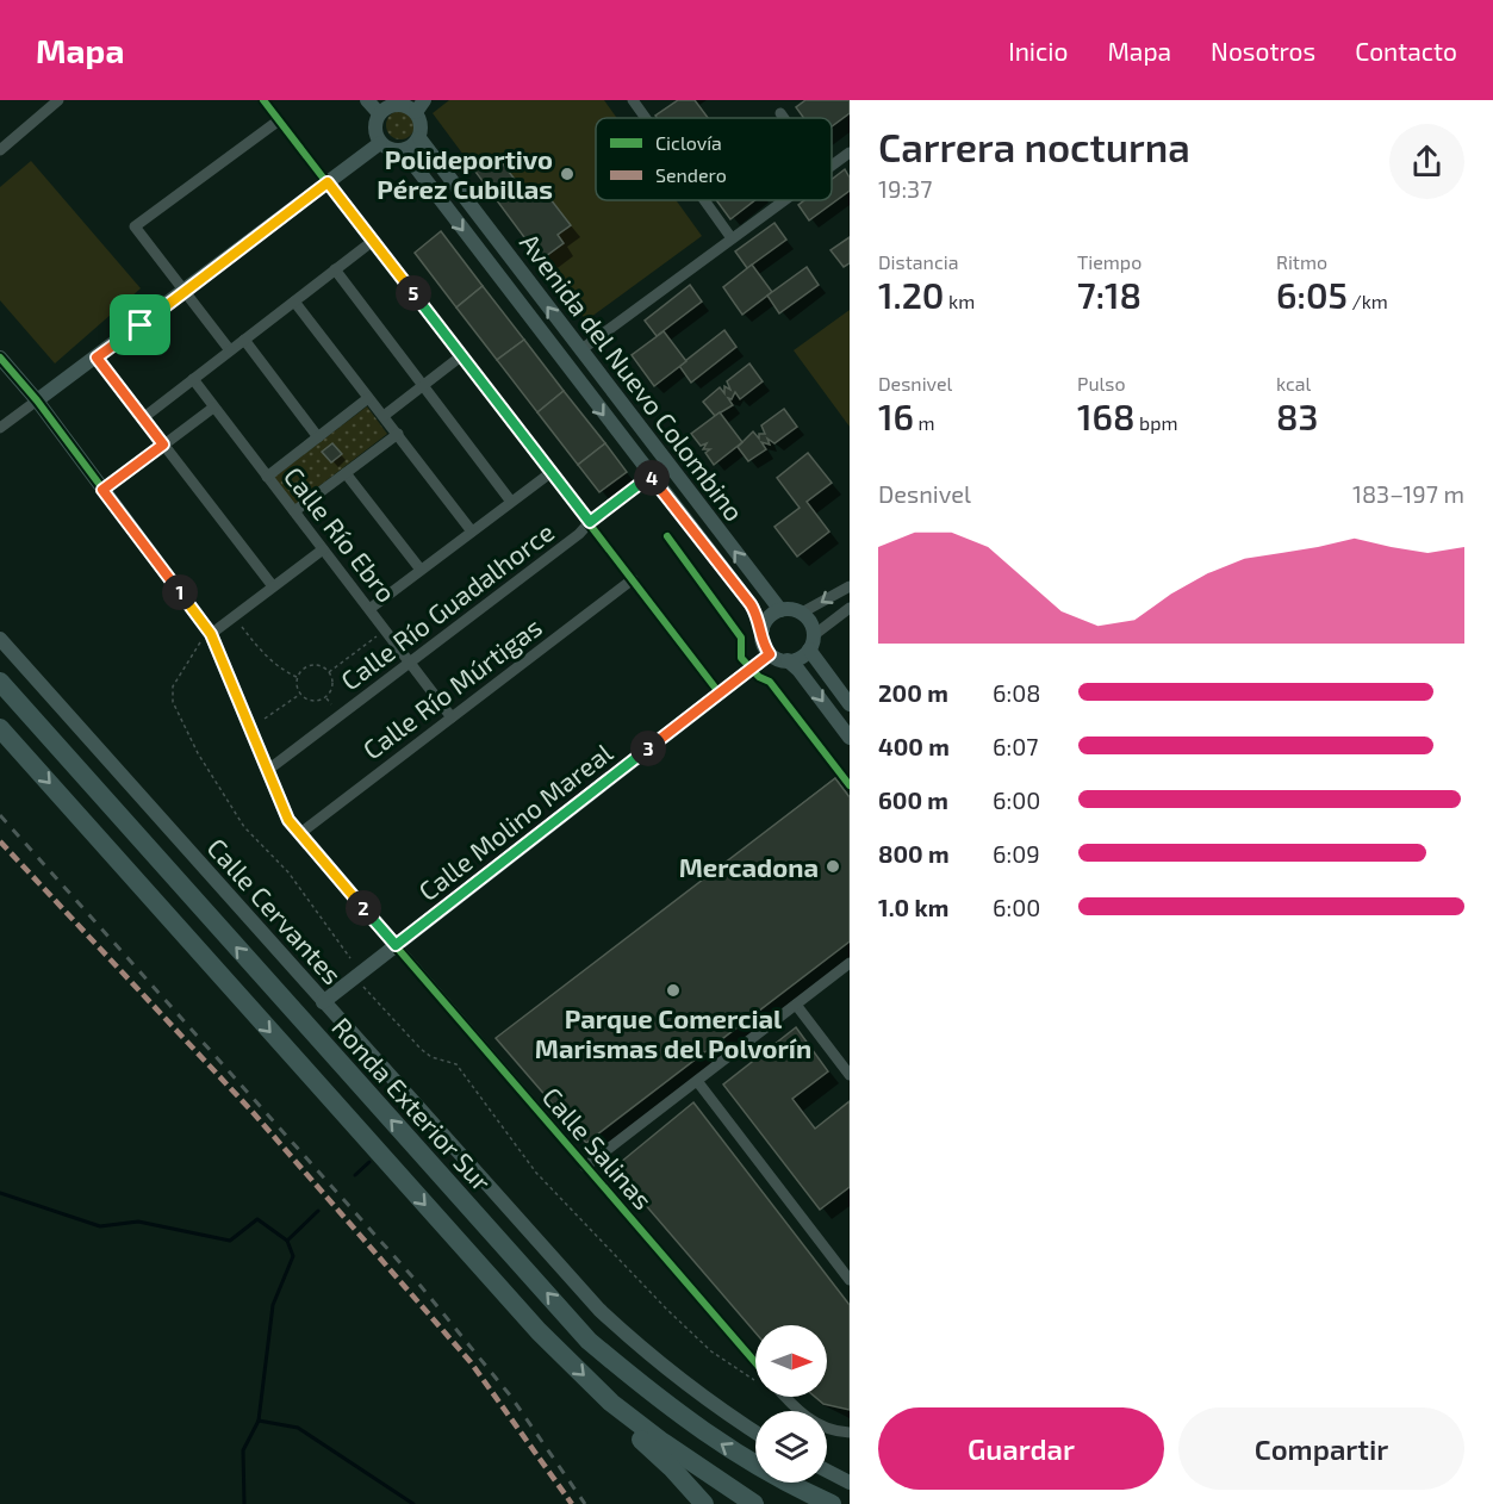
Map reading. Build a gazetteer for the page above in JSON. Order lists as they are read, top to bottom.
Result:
{
  "streets": {
    "highway": ["Ronda Exterior Sur"],
    "street": [
      "Avenida del Nuevo Colombino",
      "Calle Río Ebro",
      "Calle Río Guadalhorce",
      "Calle Río Múrtigas",
      "Calle Molino Mareal",
      "Calle Cervantes",
      "Calle Salinas"
    ]
  },
  "crossings": [
    ["Avenida del Nuevo Colombino", "Calle Río Guadalhorce"],
    ["Avenida del Nuevo Colombino", "Calle Molino Mareal"],
    ["Calle Río Ebro", "Calle Río Guadalhorce"],
    ["Calle Río Ebro", "Calle Río Múrtigas"],
    ["Calle Molino Mareal", "Calle Cervantes"],
    ["Calle Molino Mareal", "Calle Salinas"]
  ],
  "places": ["Polideportivo Pérez Cubillas", "Mercadona", "Parque Comercial Marismas del Polvorín"],
  "legend": ["Ciclovía", "Sendero"],
  "north": "right",
  "page": {
    "header": "Mapa",
    "nav": [
      "Inicio",
      "Mapa",
      "Nosotros",
      "Contacto"
    ],
    "heading": ["Carrera nocturna", "19:37"],
    "stats": [
      ["Distancia", "1.20 km"],
      ["Tiempo", "7:18"],
      ["Ritmo", "6:05 /km"],
      ["Desnivel", "16 m"],
      ["Pulso", "168 bpm"],
      ["kcal", "83"]
    ],
    "pins": [
      "5",
      "4",
      "1",
      "3",
      "2"
    ],
    "chart": ["Desnivel", "183–197 m"],
    "list": [
      {
        "name": "200 m",
        "note": "6:08"
      },
      {
        "name": "400 m",
        "note": "6:07"
      },
      {
        "name": "600 m",
        "note": "6:00"
      },
      {
        "name": "800 m",
        "note": "6:09"
      },
      {
        "name": "1.0 km",
        "note": "6:00"
      }
    ],
    "buttons": ["Guardar", "Compartir"]
  }
}
